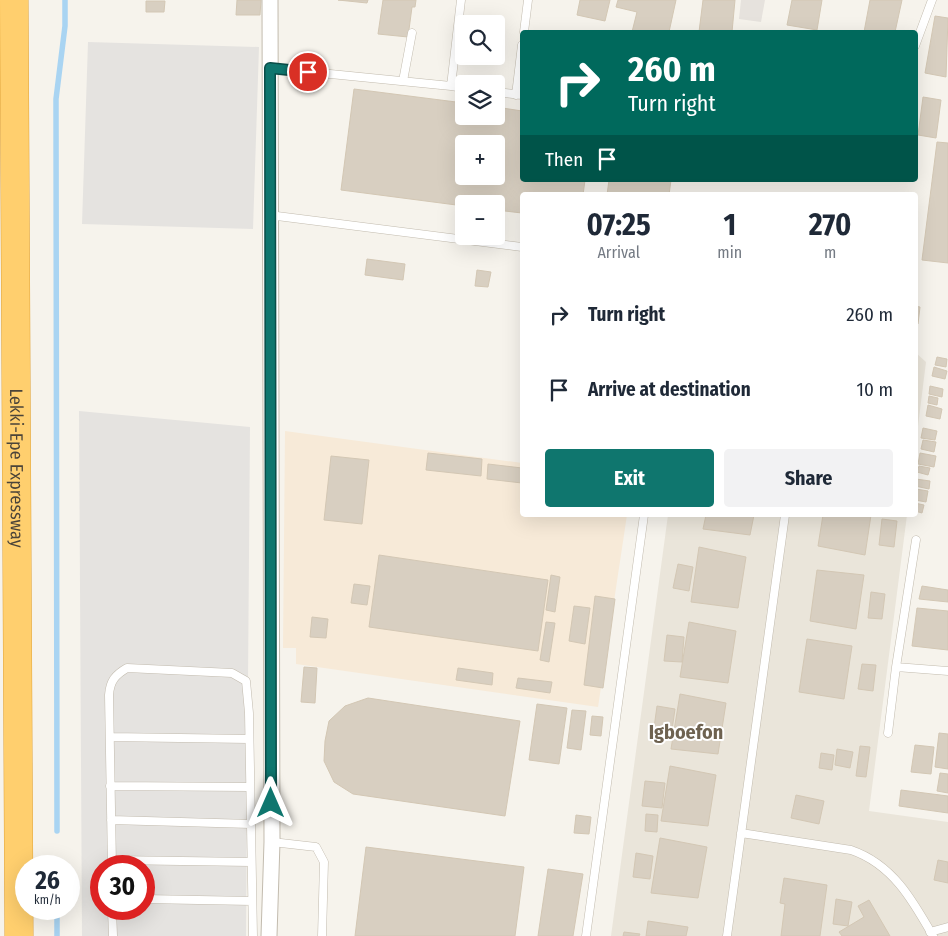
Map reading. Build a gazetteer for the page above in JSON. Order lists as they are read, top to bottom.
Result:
{
  "streets": {
    "highway": ["Lekki-Epe Expressway"]
  },
  "districts": ["Igboefon"],
  "page": {
    "map_buttons": ["+", "−"],
    "turn": ["260 m", "Turn right"],
    "then": "Then",
    "eta": [
      "07:25",
      "Arrival",
      "1",
      "min",
      "270",
      "m"
    ],
    "list": [
      {
        "name": "Turn right",
        "value": "260 m"
      },
      {
        "name": "Arrive at destination",
        "value": "10 m"
      }
    ],
    "buttons": ["Exit", "Share"],
    "speed": "26 km/h",
    "limit": "30"
  }
}
